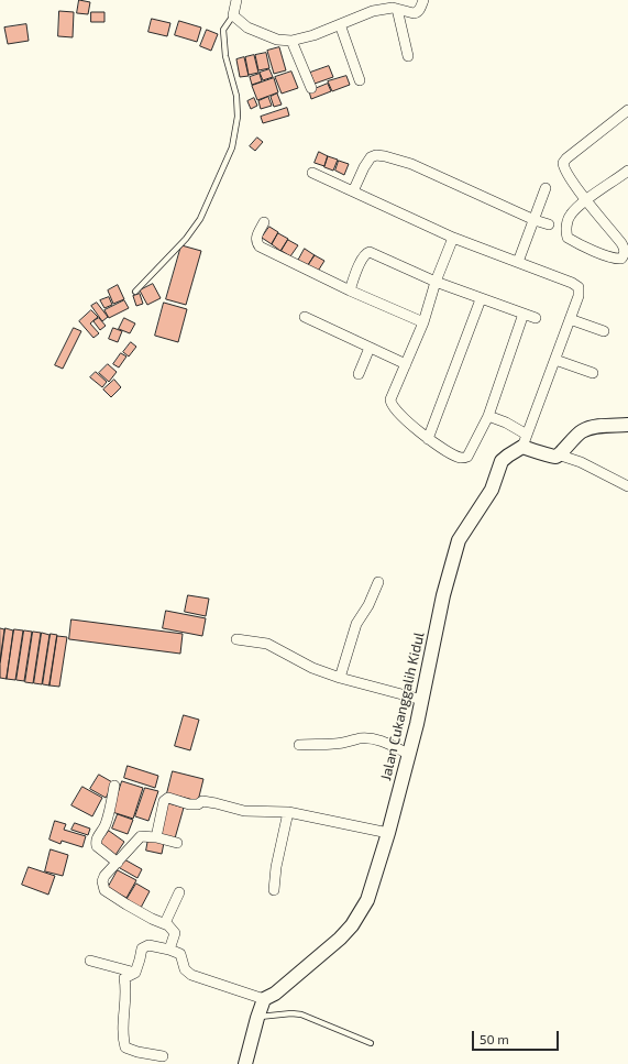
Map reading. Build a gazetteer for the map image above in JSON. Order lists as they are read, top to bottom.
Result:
{
  "streets": {
    "street": ["Jalan Cukanggalih Kidul"]
  },
  "scale_bar": "50 m"
}
